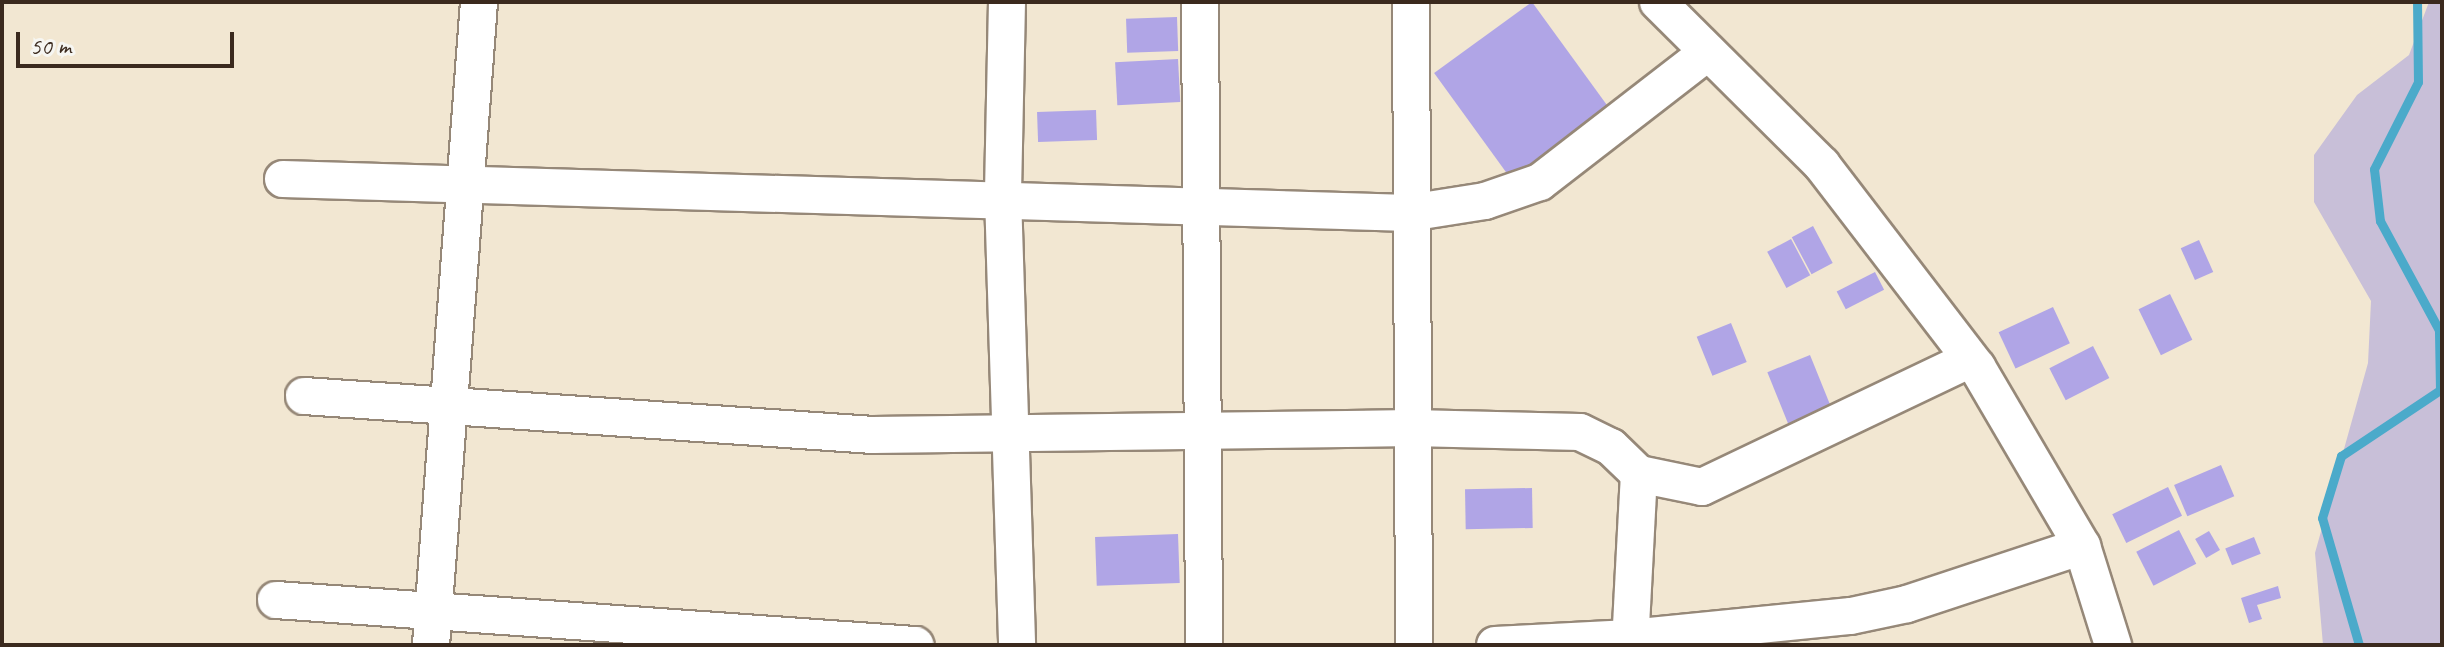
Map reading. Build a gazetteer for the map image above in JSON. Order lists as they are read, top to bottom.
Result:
{
  "scale_bar": "50 m"
}
